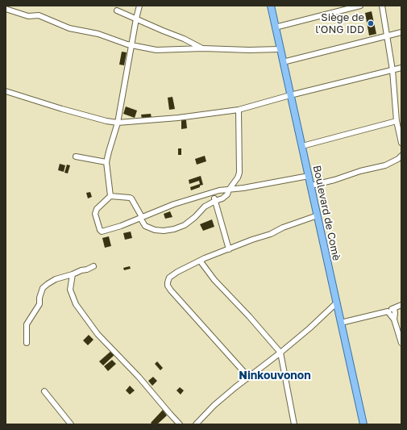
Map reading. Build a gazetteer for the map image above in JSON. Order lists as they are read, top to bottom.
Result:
{
  "streets": {
    "main road": ["Boulevard de Comè"]
  },
  "districts": ["Ninkouvonon"],
  "places": ["Siège de l'ONG IDD"]
}
